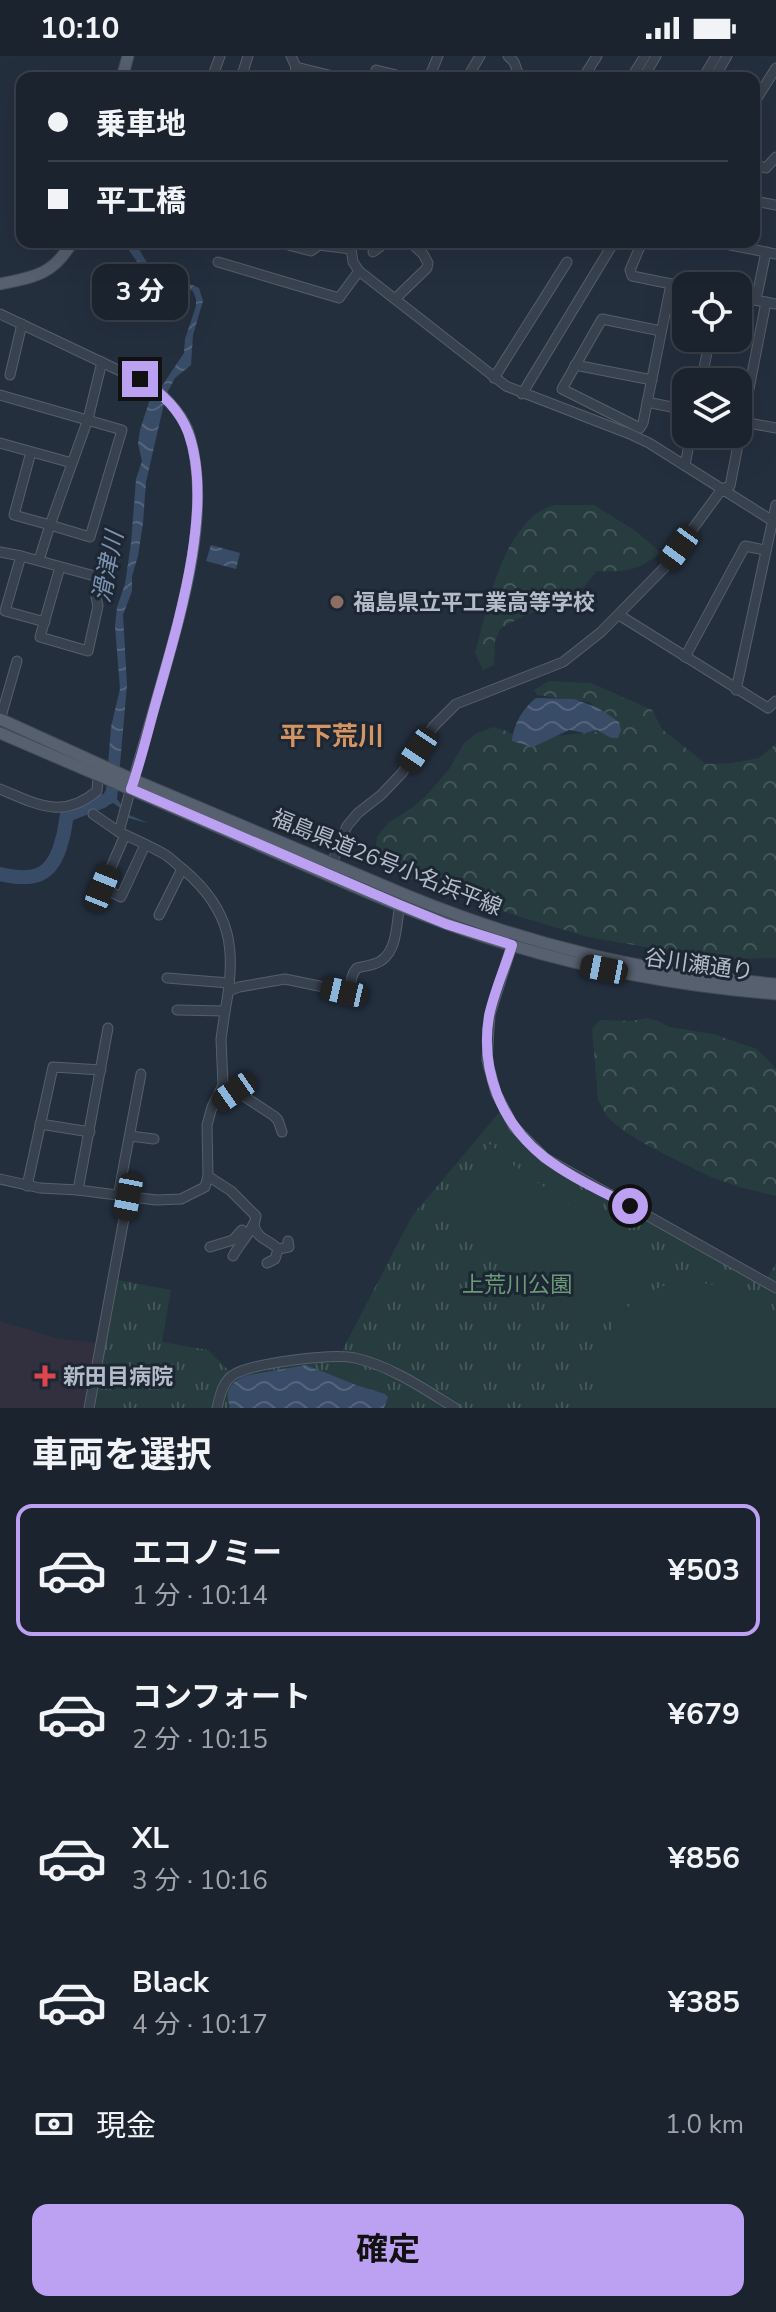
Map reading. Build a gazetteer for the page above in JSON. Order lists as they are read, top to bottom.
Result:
{
  "streets": {
    "main road": ["福島県道26号小名浜平線", "谷川瀬通り"]
  },
  "crossings": [
    ["福島県道26号小名浜平線", "谷川瀬通り"]
  ],
  "districts": ["平下荒川"],
  "water": ["滑津川"],
  "parks": ["上荒川公園"],
  "places": {
    "other": ["福島県立平工業高等学校"],
    "health": ["新田目病院"]
  },
  "page": {
    "status": "10:10",
    "banner": ["乗車地", "平工橋"],
    "bubble": "3 分",
    "heading": "車両を選択",
    "list": [
      {
        "name": "エコノミー",
        "note": "1 分 · 10:14",
        "value": "¥503"
      },
      {
        "name": "コンフォート",
        "note": "2 分 · 10:15",
        "value": "¥679"
      },
      {
        "name": "XL",
        "note": "3 分 · 10:16",
        "value": "¥856"
      },
      {
        "name": "Black",
        "note": "4 分 · 10:17",
        "value": "¥385"
      }
    ],
    "pay": ["現金", "1.0 km"],
    "buttons": "確定"
  }
}
